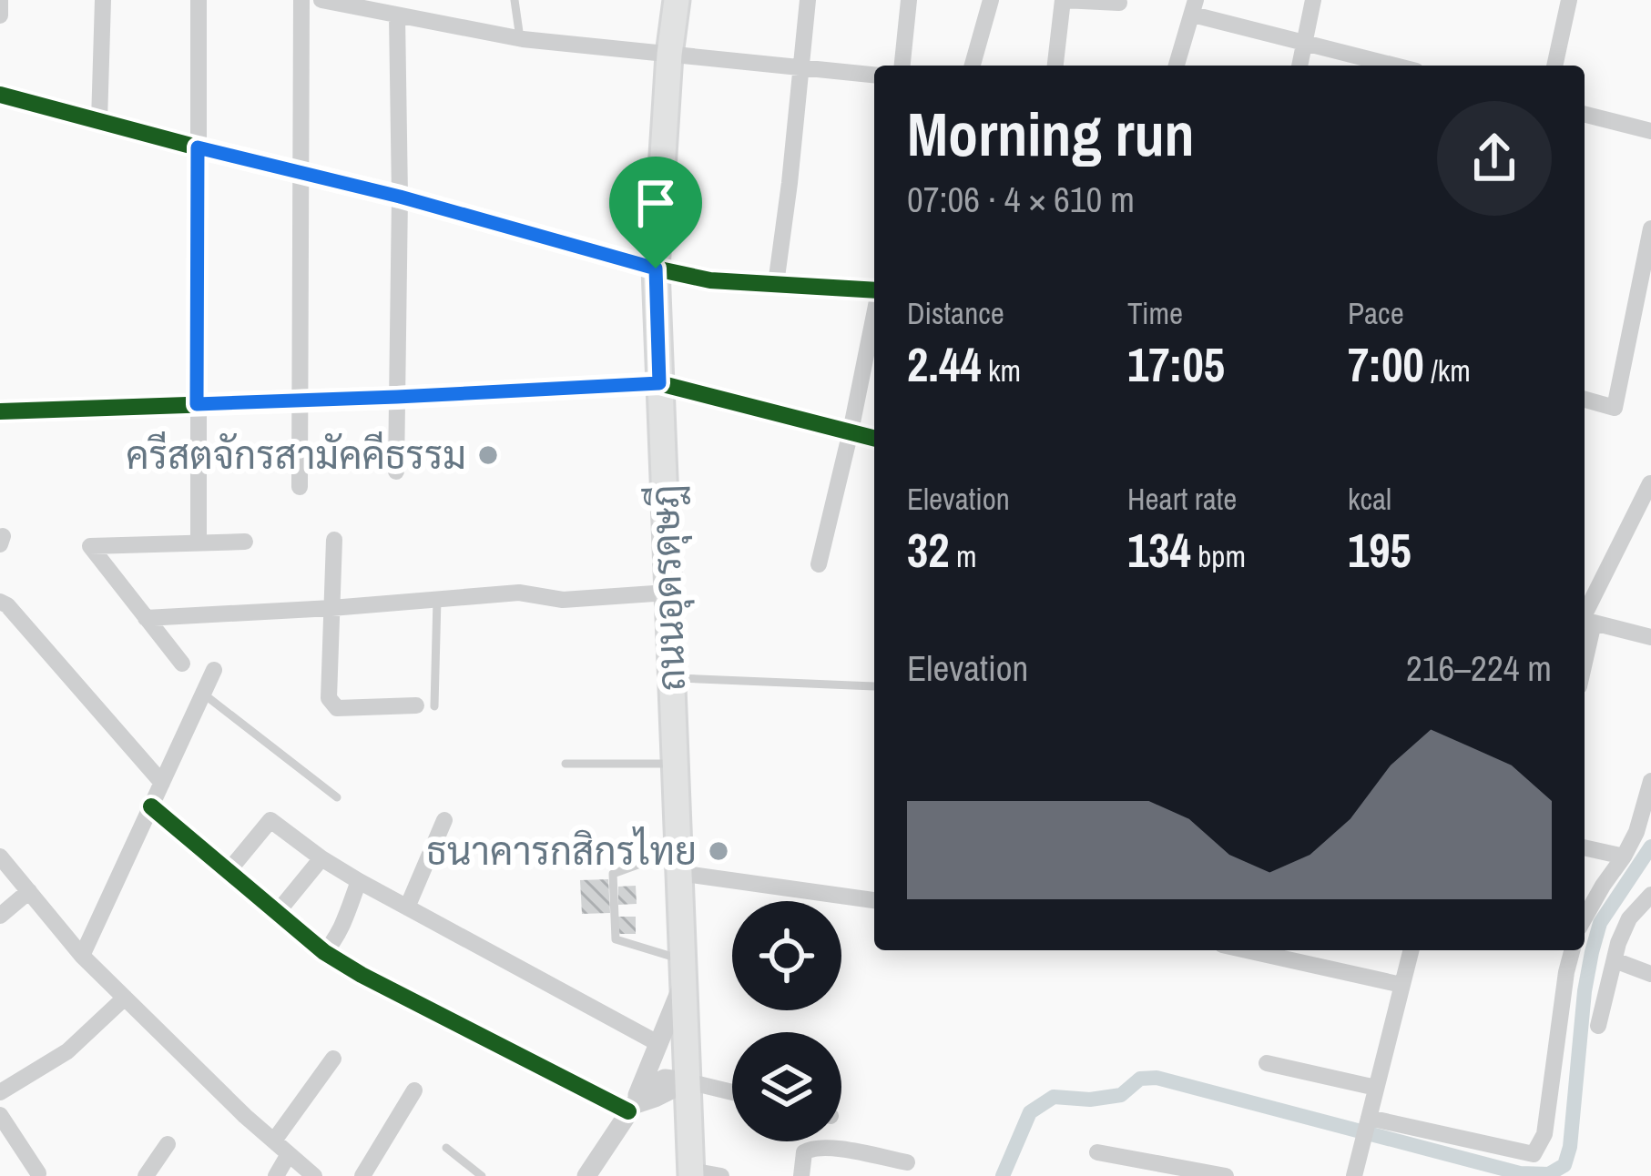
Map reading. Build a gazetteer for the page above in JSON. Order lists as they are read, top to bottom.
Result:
{
  "streets": {
    "main road": ["ถนนอุดรดุษฎี"]
  },
  "places": ["ครีสตจักรสามัคคีธรรม", "ธนาคารกสิกรไทย"],
  "page": {
    "heading": ["Morning run", "07:06 · 4 × 610 m"],
    "stats": [
      ["Distance", "2.44 km"],
      ["Time", "17:05"],
      ["Pace", "7:00 /km"],
      ["Elevation", "32 m"],
      ["Heart rate", "134 bpm"],
      ["kcal", "195"]
    ],
    "chart": ["Elevation", "216–224 m"]
  }
}
